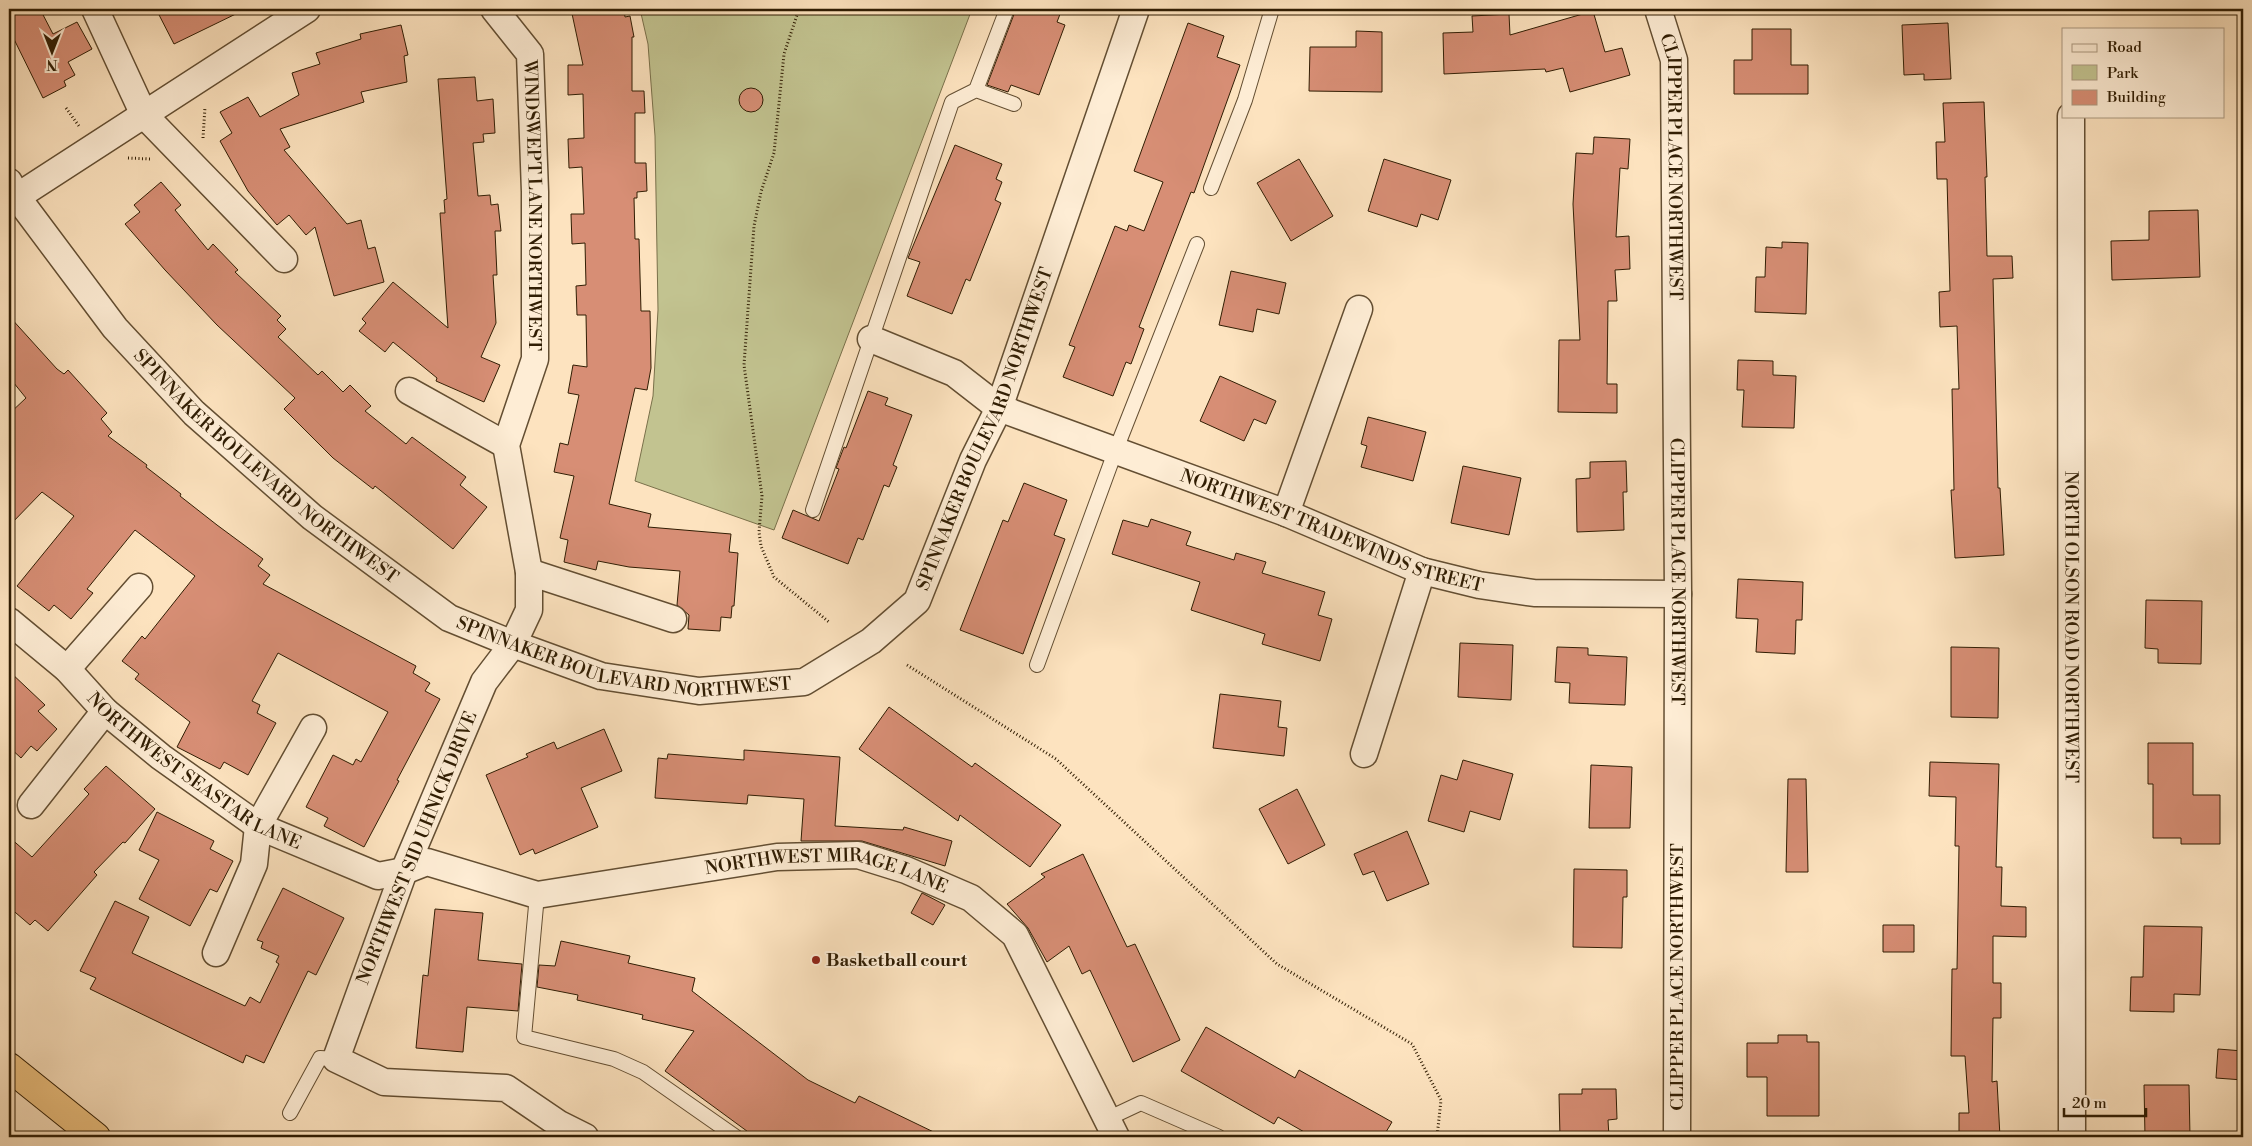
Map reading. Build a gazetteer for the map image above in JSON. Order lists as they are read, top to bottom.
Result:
{
  "streets": {
    "street": [
      "CLIPPER PLACE NORTHWEST",
      "WINDSWEPT LANE NORTHWEST",
      "SPINNAKER BOULEVARD NORTHWEST",
      "NORTHWEST TRADEWINDS STREET",
      "NORTH OLSON ROAD NORTHWEST",
      "NORTHWEST SEASTAR LANE",
      "NORTHWEST SID UHNICK DRIVE",
      "NORTHWEST MIRAGE LANE"
    ]
  },
  "crossings": [
    ["CLIPPER PLACE NORTHWEST", "NORTHWEST TRADEWINDS STREET"],
    ["WINDSWEPT LANE NORTHWEST", "SPINNAKER BOULEVARD NORTHWEST"],
    ["WINDSWEPT LANE NORTHWEST", "NORTHWEST SID UHNICK DRIVE"],
    ["SPINNAKER BOULEVARD NORTHWEST", "NORTHWEST TRADEWINDS STREET"],
    ["SPINNAKER BOULEVARD NORTHWEST", "NORTHWEST SID UHNICK DRIVE"],
    ["NORTHWEST SEASTAR LANE", "NORTHWEST SID UHNICK DRIVE"],
    ["NORTHWEST SEASTAR LANE", "NORTHWEST MIRAGE LANE"],
    ["NORTHWEST SID UHNICK DRIVE", "NORTHWEST MIRAGE LANE"]
  ],
  "places": ["Basketball court"],
  "legend": ["Road", "Park", "Building"],
  "scale_bar": "20 m",
  "north": "bottom"
}
